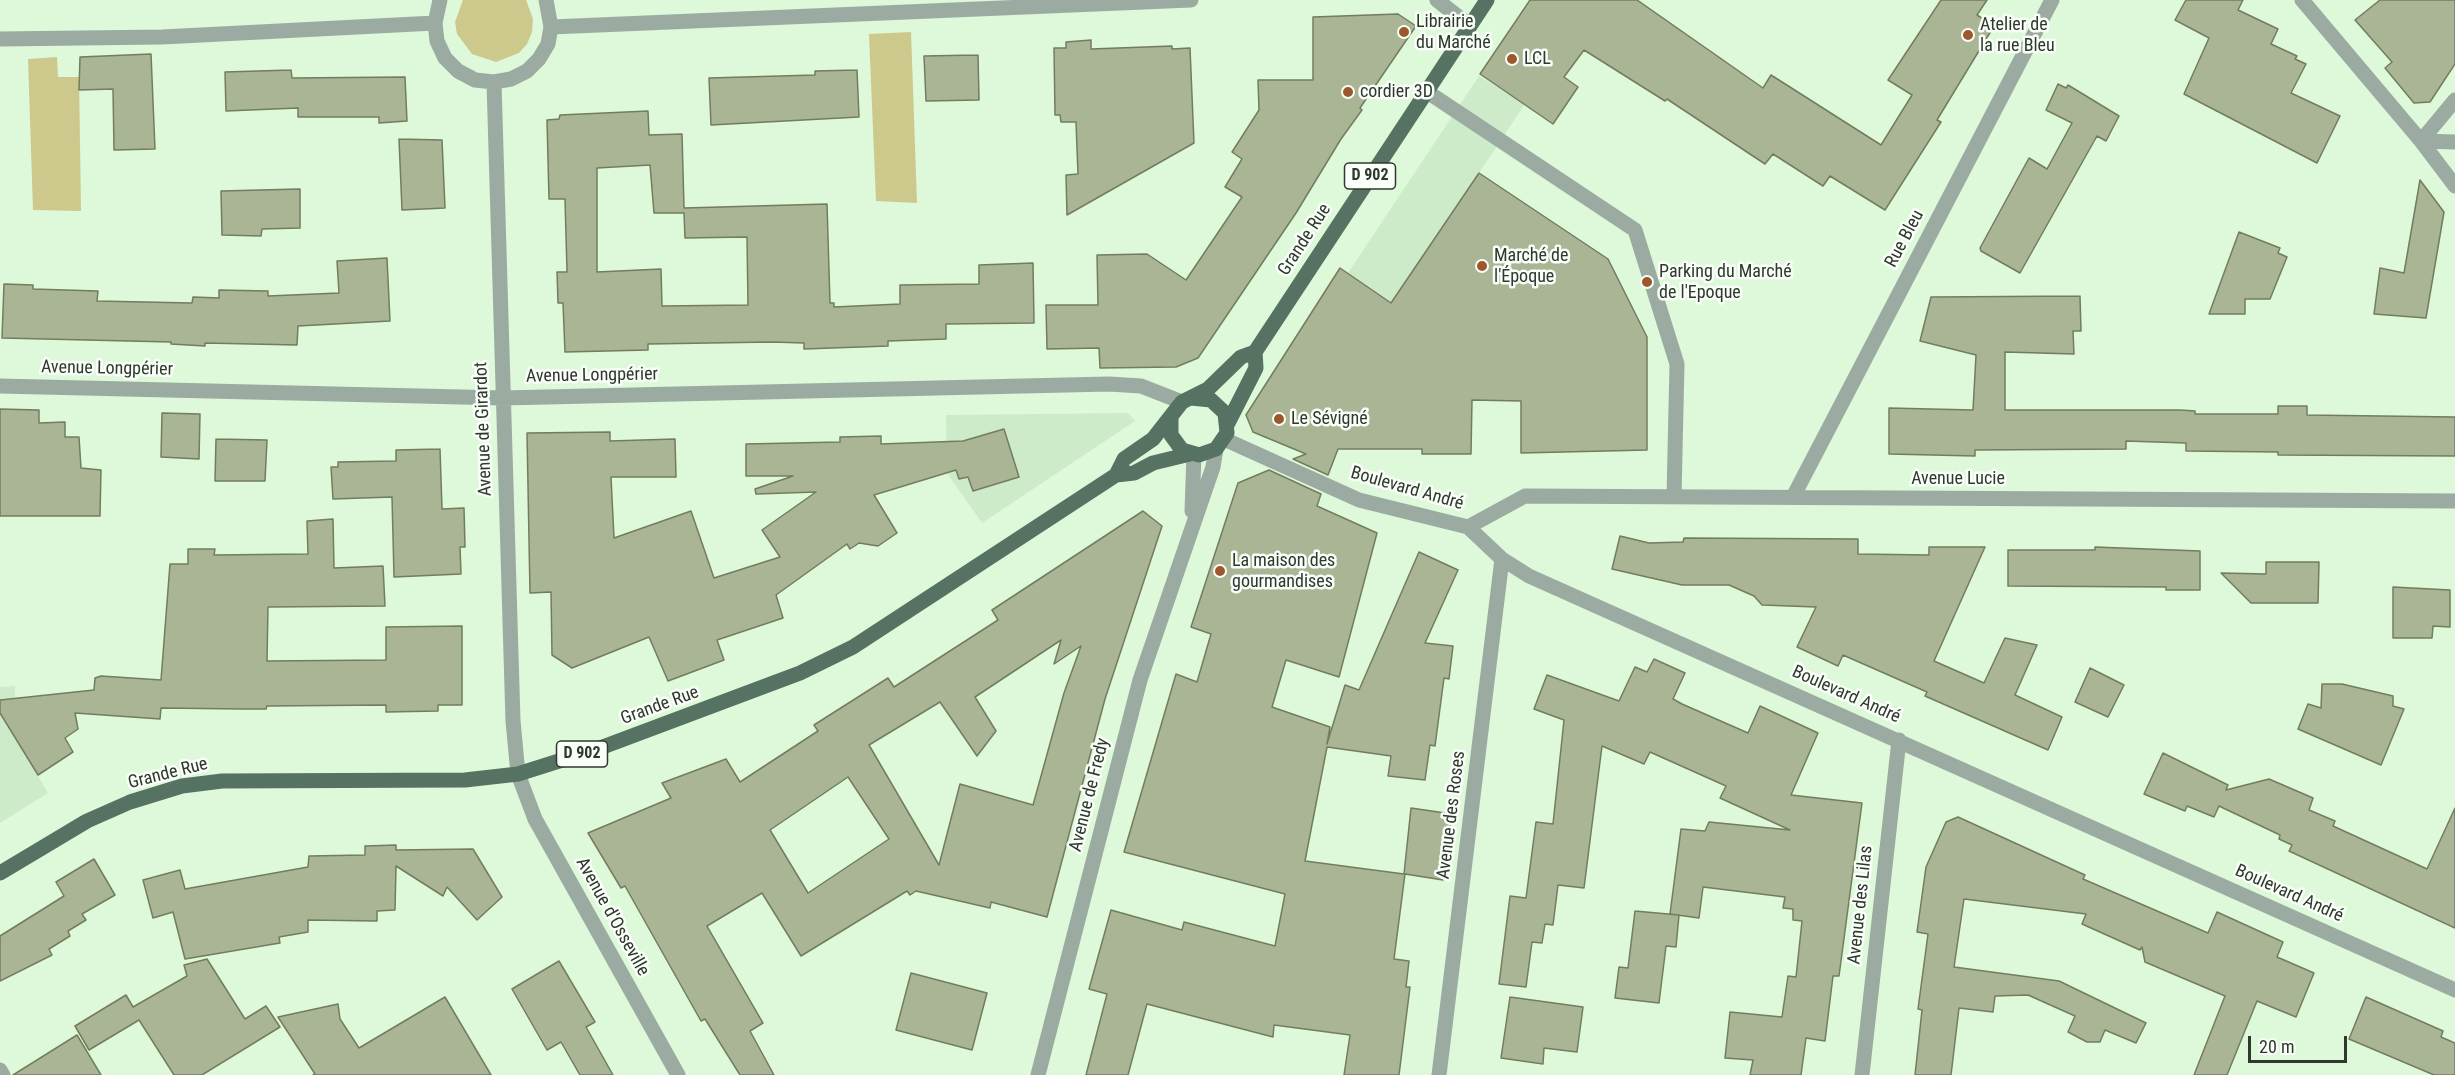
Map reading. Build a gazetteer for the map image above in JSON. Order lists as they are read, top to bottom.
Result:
{
  "streets": {
    "main road": ["D 902", "Grande Rue"],
    "street": [
      "Rue Bleu",
      "Avenue Longpérier",
      "Avenue de Girardot",
      "Avenue Lucie",
      "Boulevard André",
      "Avenue de Fredy",
      "Avenue des Roses",
      "Avenue des Lilas",
      "Avenue d'Osseville"
    ]
  },
  "crossings": [
    ["Rue Bleu", "Avenue Lucie"],
    ["Grande Rue", "Avenue Longpérier"],
    ["Grande Rue", "Avenue de Girardot"],
    ["Grande Rue", "Boulevard André"],
    ["Grande Rue", "Avenue de Fredy"],
    ["Grande Rue", "Avenue d'Osseville"],
    ["Avenue Longpérier", "Avenue de Girardot"],
    ["Avenue Longpérier", "Boulevard André"],
    ["Avenue Longpérier", "Avenue de Fredy"],
    ["Avenue de Girardot", "Avenue d'Osseville"],
    ["Avenue Lucie", "Boulevard André"],
    ["Boulevard André", "Avenue de Fredy"],
    ["Boulevard André", "Avenue des Roses"],
    ["Boulevard André", "Avenue des Lilas"]
  ],
  "places": [
    "Librairie du Marché",
    "Atelier de la rue Bleu",
    "LCL",
    "cordier 3D",
    "Marché de l'Époque",
    "Parking du Marché de l'Epoque",
    "Le Sévigné",
    "La maison des gourmandises"
  ],
  "scale_bar": "20 m"
}
